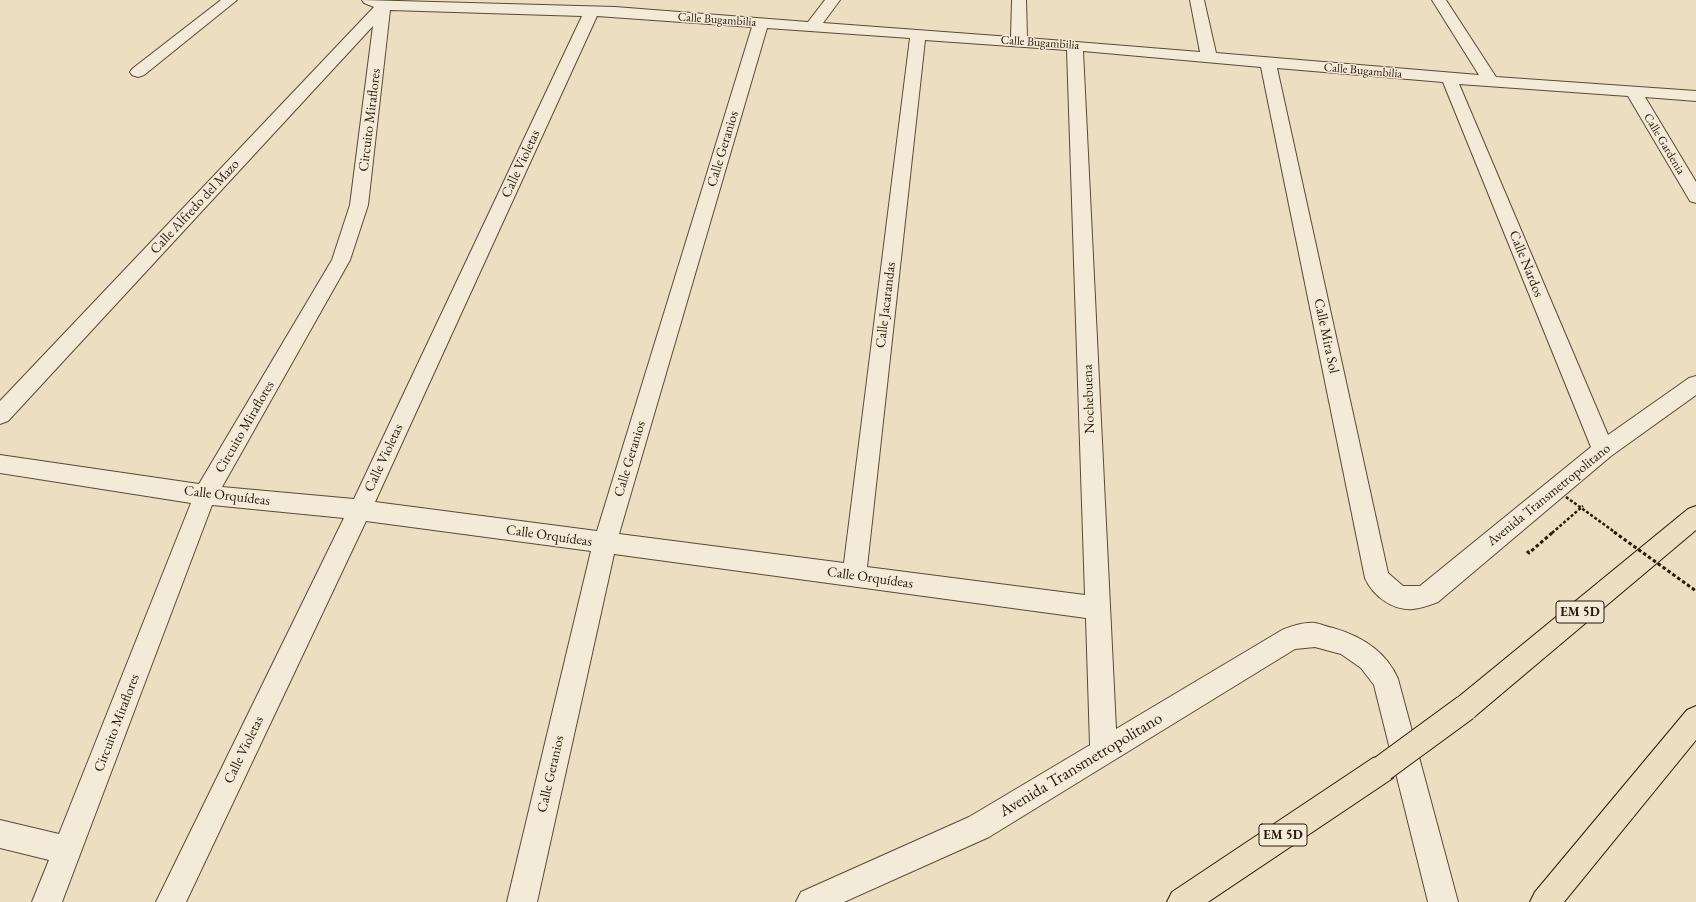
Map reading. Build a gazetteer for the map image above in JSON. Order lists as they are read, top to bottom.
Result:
{
  "streets": {
    "highway": ["EM 5D"],
    "street": [
      "Calle Bugambilia",
      "Circuito Miraflores",
      "Calle Gardenia",
      "Calle Geranios",
      "Calle Violetas",
      "Calle Alfredo del Mazo",
      "Calle Nardos",
      "Calle Jacarandas",
      "Calle Mira Sol",
      "Nochebuena",
      "Avenida Transmetropolitano",
      "Calle Orquídeas"
    ]
  },
  "crossings": [
    ["Calle Bugambilia", "Circuito Miraflores"],
    ["Calle Bugambilia", "Calle Gardenia"],
    ["Calle Bugambilia", "Calle Geranios"],
    ["Calle Bugambilia", "Calle Violetas"],
    ["Calle Bugambilia", "Calle Alfredo del Mazo"],
    ["Calle Bugambilia", "Calle Nardos"],
    ["Calle Bugambilia", "Calle Jacarandas"],
    ["Calle Bugambilia", "Calle Mira Sol"],
    ["Calle Bugambilia", "Nochebuena"],
    ["Circuito Miraflores", "Calle Alfredo del Mazo"],
    ["Circuito Miraflores", "Calle Orquídeas"],
    ["Calle Geranios", "Calle Orquídeas"],
    ["Calle Violetas", "Calle Orquídeas"],
    ["Calle Nardos", "Avenida Transmetropolitano"],
    ["Calle Jacarandas", "Calle Orquídeas"],
    ["Calle Mira Sol", "Avenida Transmetropolitano"],
    ["Nochebuena", "Avenida Transmetropolitano"],
    ["Nochebuena", "Calle Orquídeas"]
  ]
}
